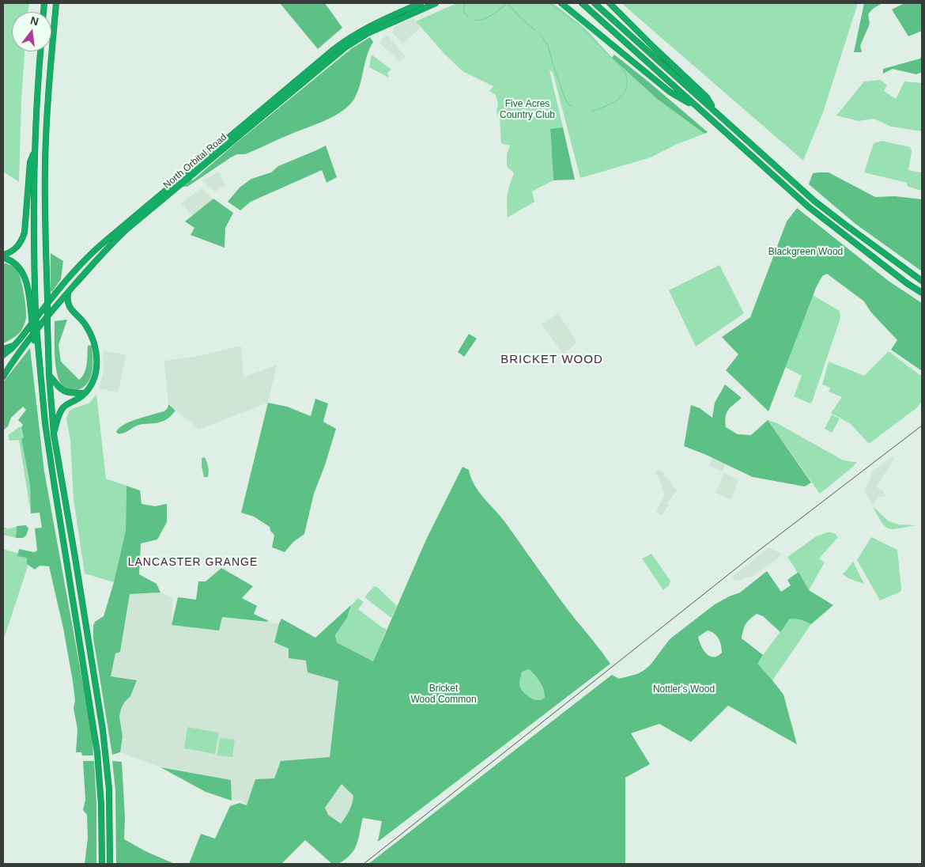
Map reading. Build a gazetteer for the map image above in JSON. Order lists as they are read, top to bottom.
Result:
{
  "streets": {
    "highway": ["North Orbital Road"]
  },
  "districts": ["BRICKET WOOD", "LANCASTER GRANGE"],
  "parks": [
    "Five Acres Country Club",
    "Blackgreen Wood",
    "Bricket Wood Common",
    "Nottler's Wood"
  ],
  "north": "top"
}
